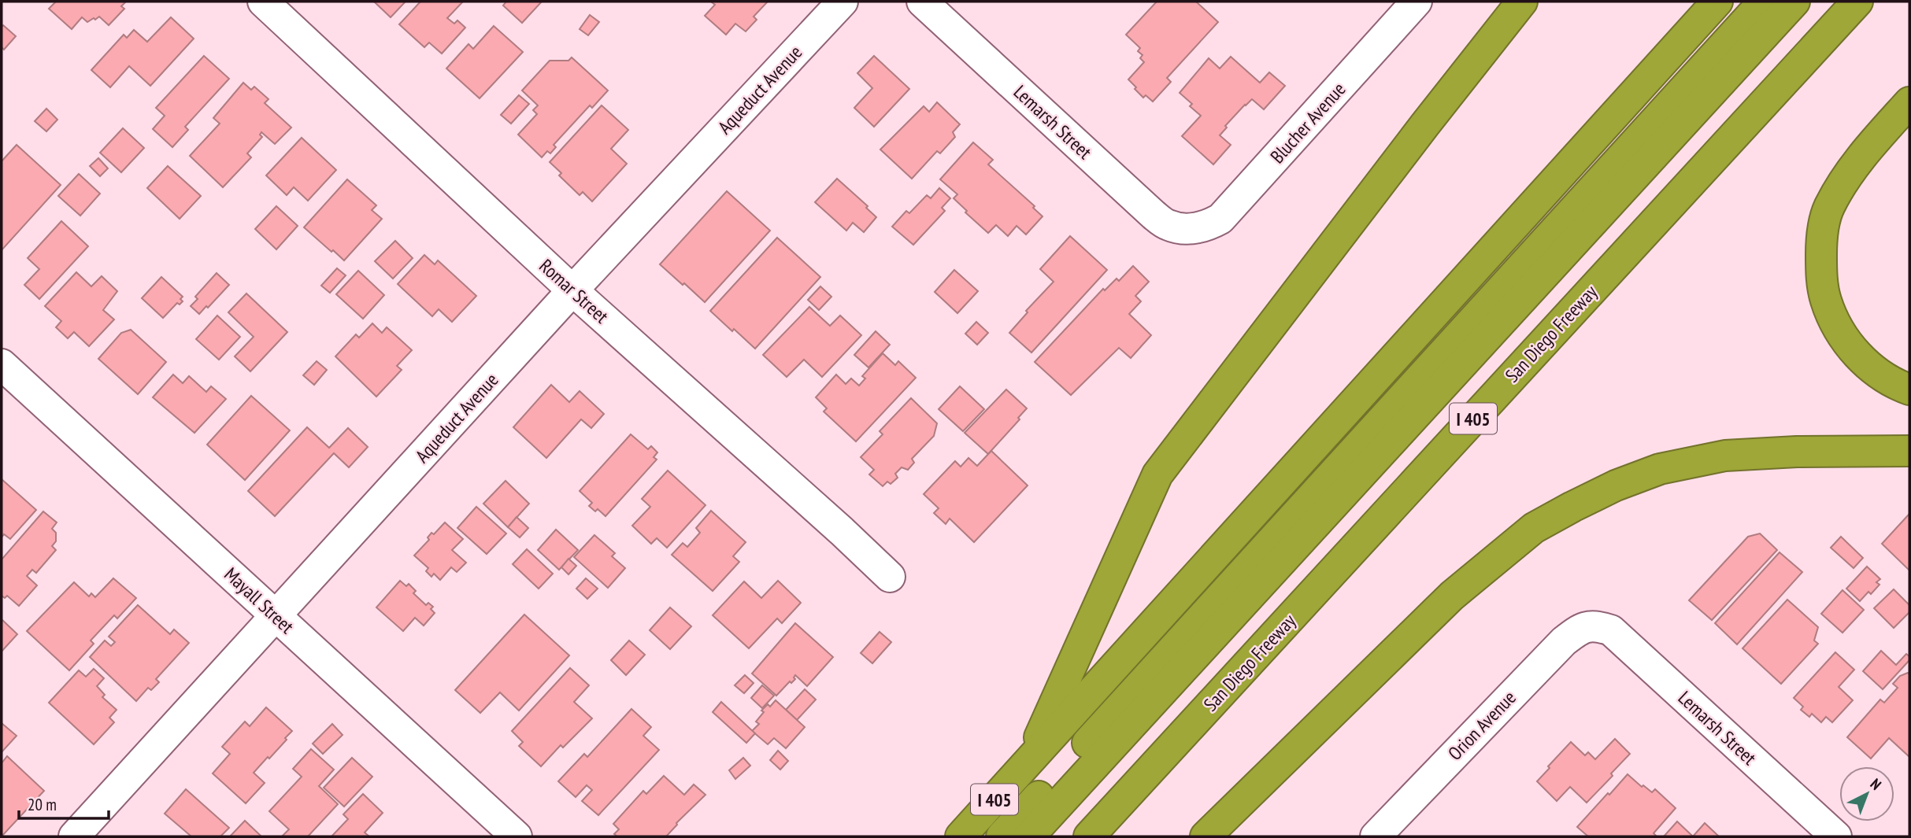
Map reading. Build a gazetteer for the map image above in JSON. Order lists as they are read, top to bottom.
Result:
{
  "streets": {
    "highway": ["San Diego Freeway", "I 405"],
    "street": [
      "Aqueduct Avenue",
      "Lemarsh Street",
      "Blucher Avenue",
      "Romar Street",
      "Mayall Street",
      "Orion Avenue"
    ]
  },
  "crossings": [
    ["Aqueduct Avenue", "Romar Street"],
    ["Aqueduct Avenue", "Mayall Street"],
    ["Lemarsh Street", "Blucher Avenue"],
    ["Lemarsh Street", "Orion Avenue"]
  ],
  "scale_bar": "20 m",
  "north": "top right"
}
